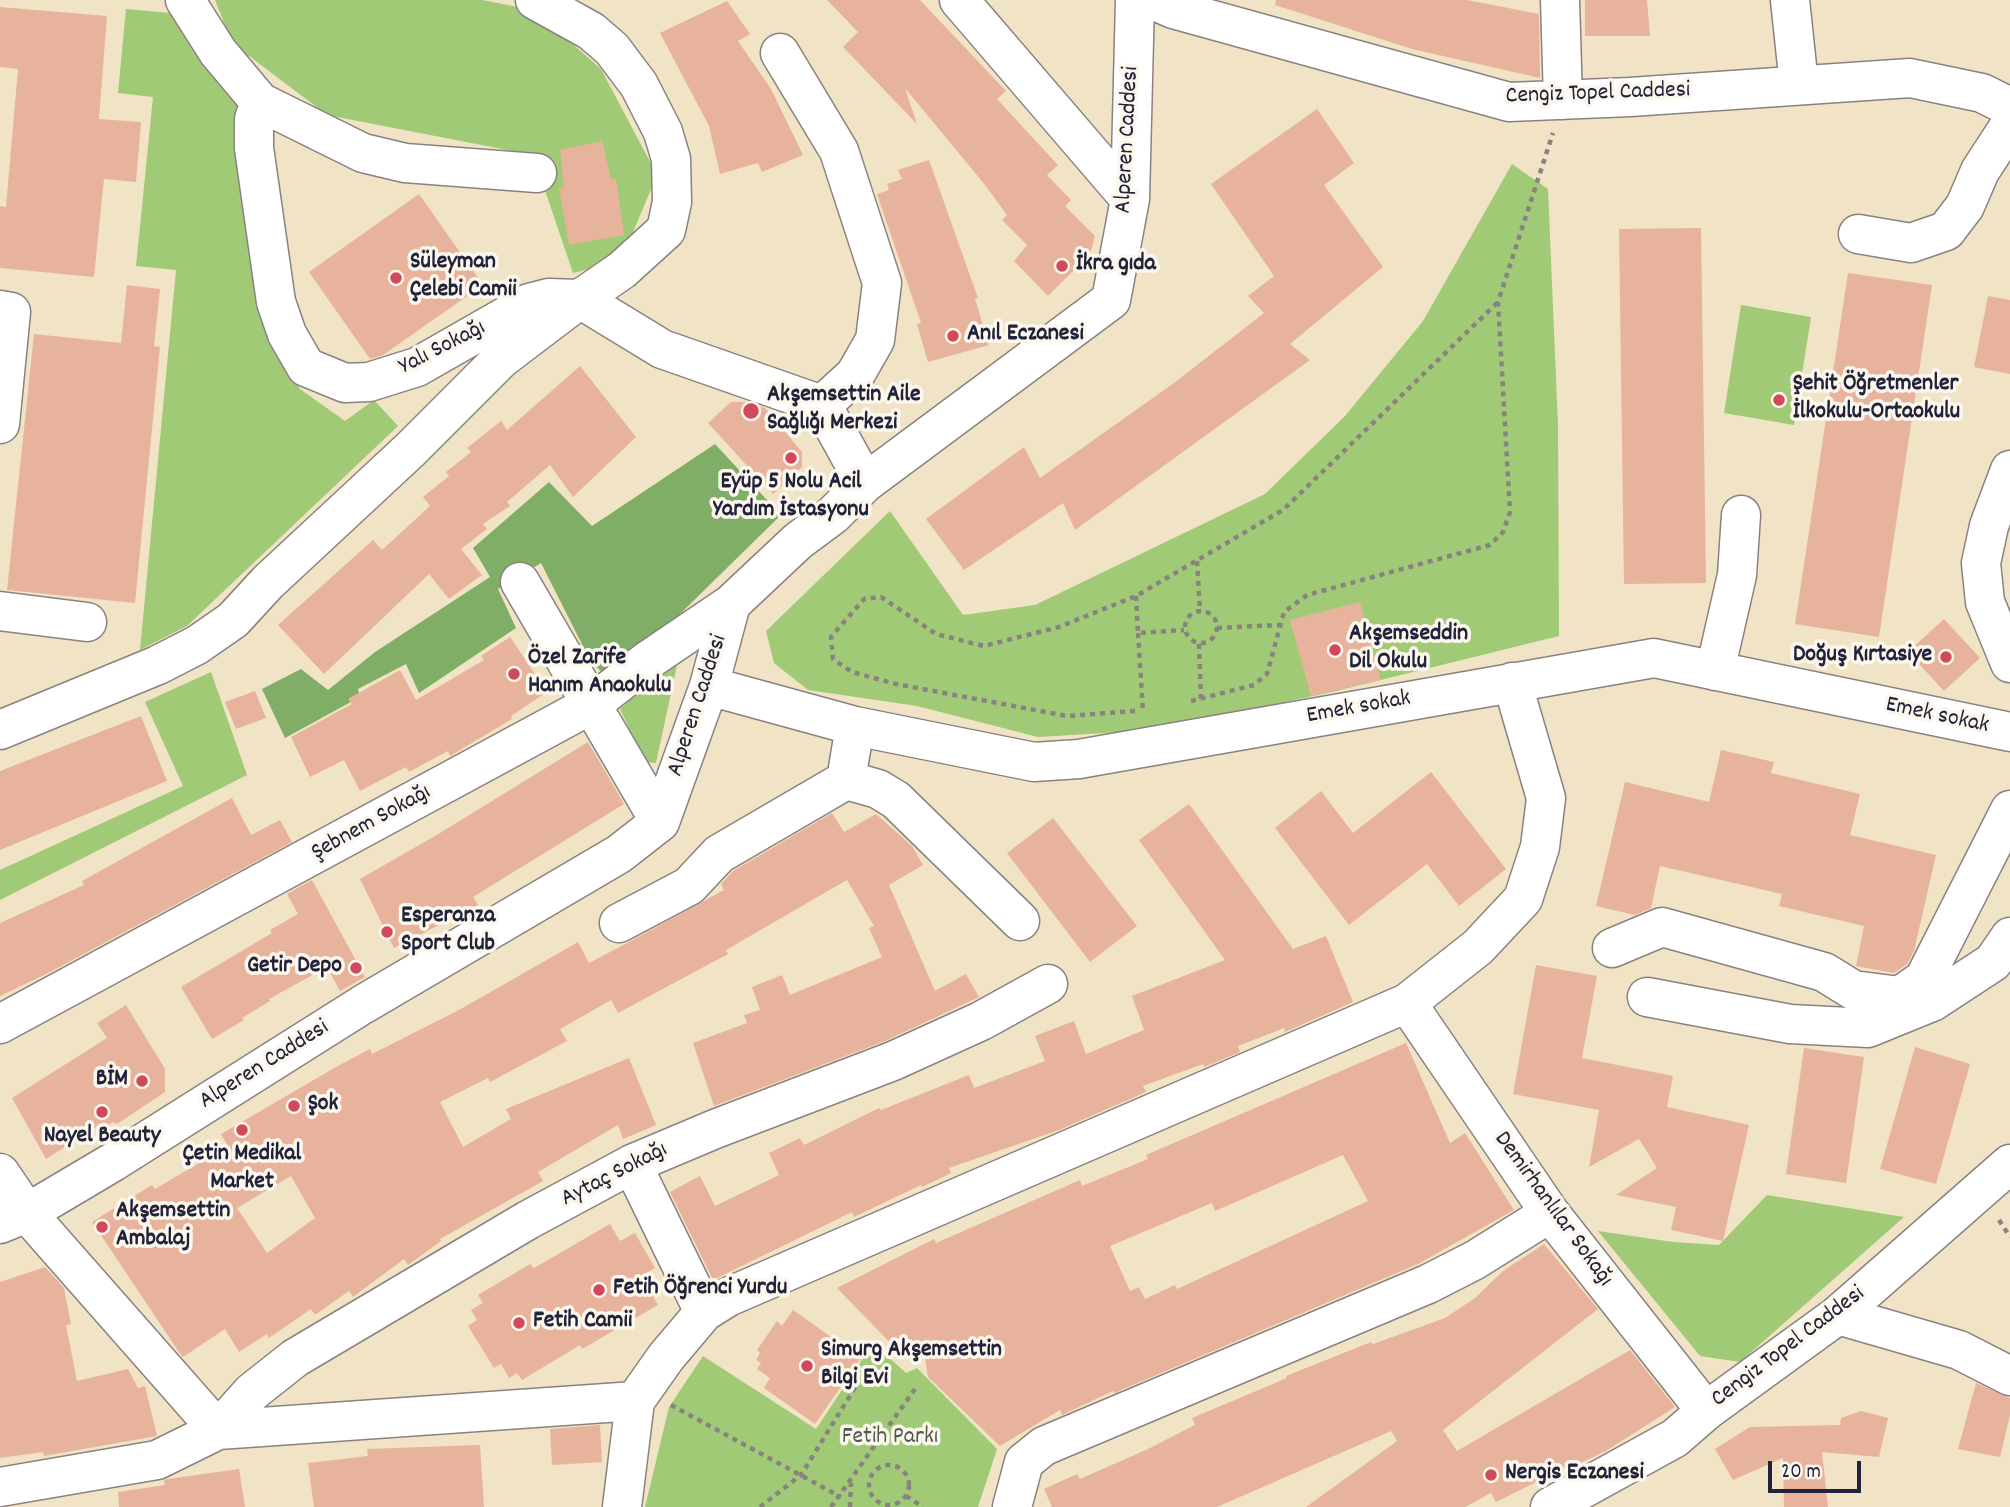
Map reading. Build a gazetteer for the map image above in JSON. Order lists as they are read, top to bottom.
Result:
{
  "streets": {
    "street": [
      "Cengiz Topel Caddesi",
      "Alperen Caddesi",
      "Yalı Sokağı",
      "Emek sokak",
      "Şebnem Sokağı",
      "Aytaç Sokağı",
      "Demirhanlılar Sokağı"
    ]
  },
  "crossings": [
    ["Cengiz Topel Caddesi", "Demirhanlılar Sokağı"],
    ["Alperen Caddesi", "Emek sokak"],
    ["Alperen Caddesi", "Şebnem Sokağı"]
  ],
  "parks": ["Fetih Parkı"],
  "places": [
    "İkra gıda",
    "Süleyman Çelebi Camii",
    "Anıl Eczanesi",
    "Şehit Öğretmenler İlkokulu-Ortaokulu",
    "Akşemsettin Aile Sağlığı Merkezi",
    "Eyüp 5 Nolu Acil Yardım İstasyonu",
    "Akşemseddin Dil Okulu",
    "Doğuş Kırtasiye",
    "Özel Zarife Hanım Anaokulu",
    "Esperanza Sport Club",
    "Getir Depo",
    "BİM",
    "Şok",
    "Nayel Beauty",
    "Çetin Medikal Market",
    "Akşemsettin Ambalaj",
    "Fetih Öğrenci Yurdu",
    "Fetih Camii",
    "Simurg Akşemsettin Bilgi Evi",
    "Nergis Eczanesi"
  ],
  "scale_bar": "20 m"
}
